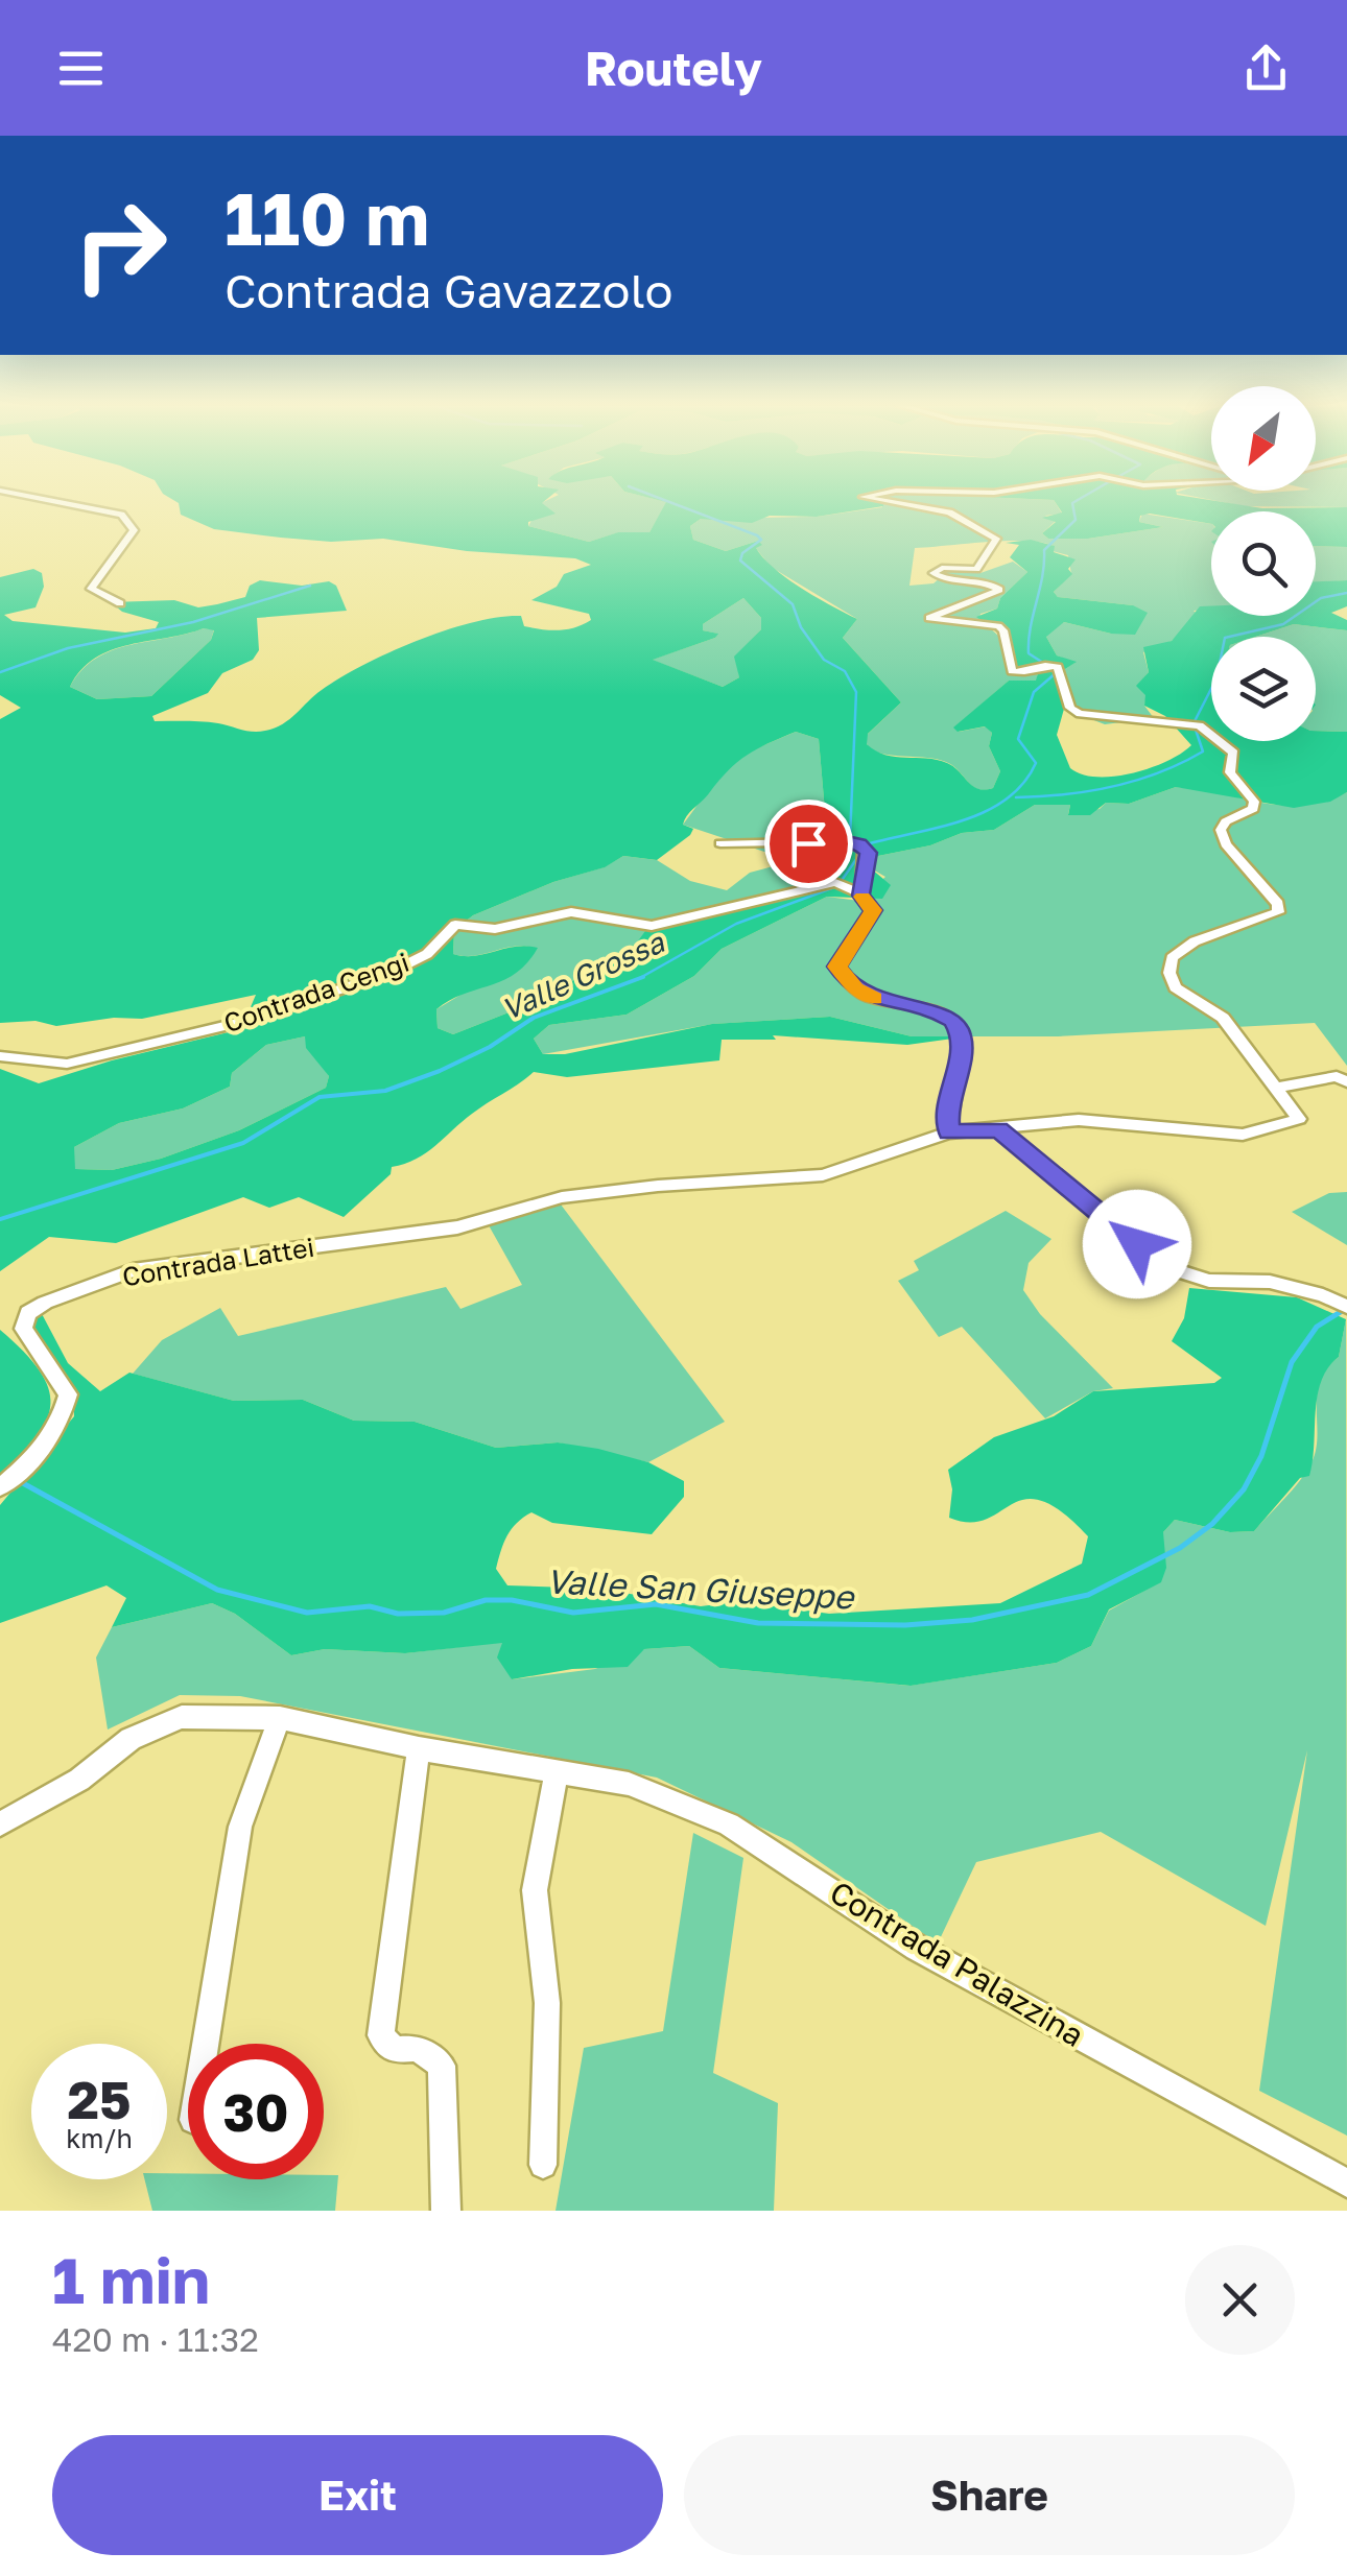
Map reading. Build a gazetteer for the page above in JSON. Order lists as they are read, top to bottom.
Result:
{
  "streets": {
    "street": ["Contrada Cengi", "Contrada Lattei", "Contrada Palazzina"]
  },
  "water": ["Valle Grossa", "Valle San Giuseppe"],
  "north": "bottom left",
  "page": {
    "header": "Routely",
    "turn": ["110 m", "Contrada Gavazzolo"],
    "speed": "25 km/h",
    "limit": "30",
    "heading": ["1 min", "420 m · 11:32"],
    "buttons": ["Exit", "Share"]
  }
}
